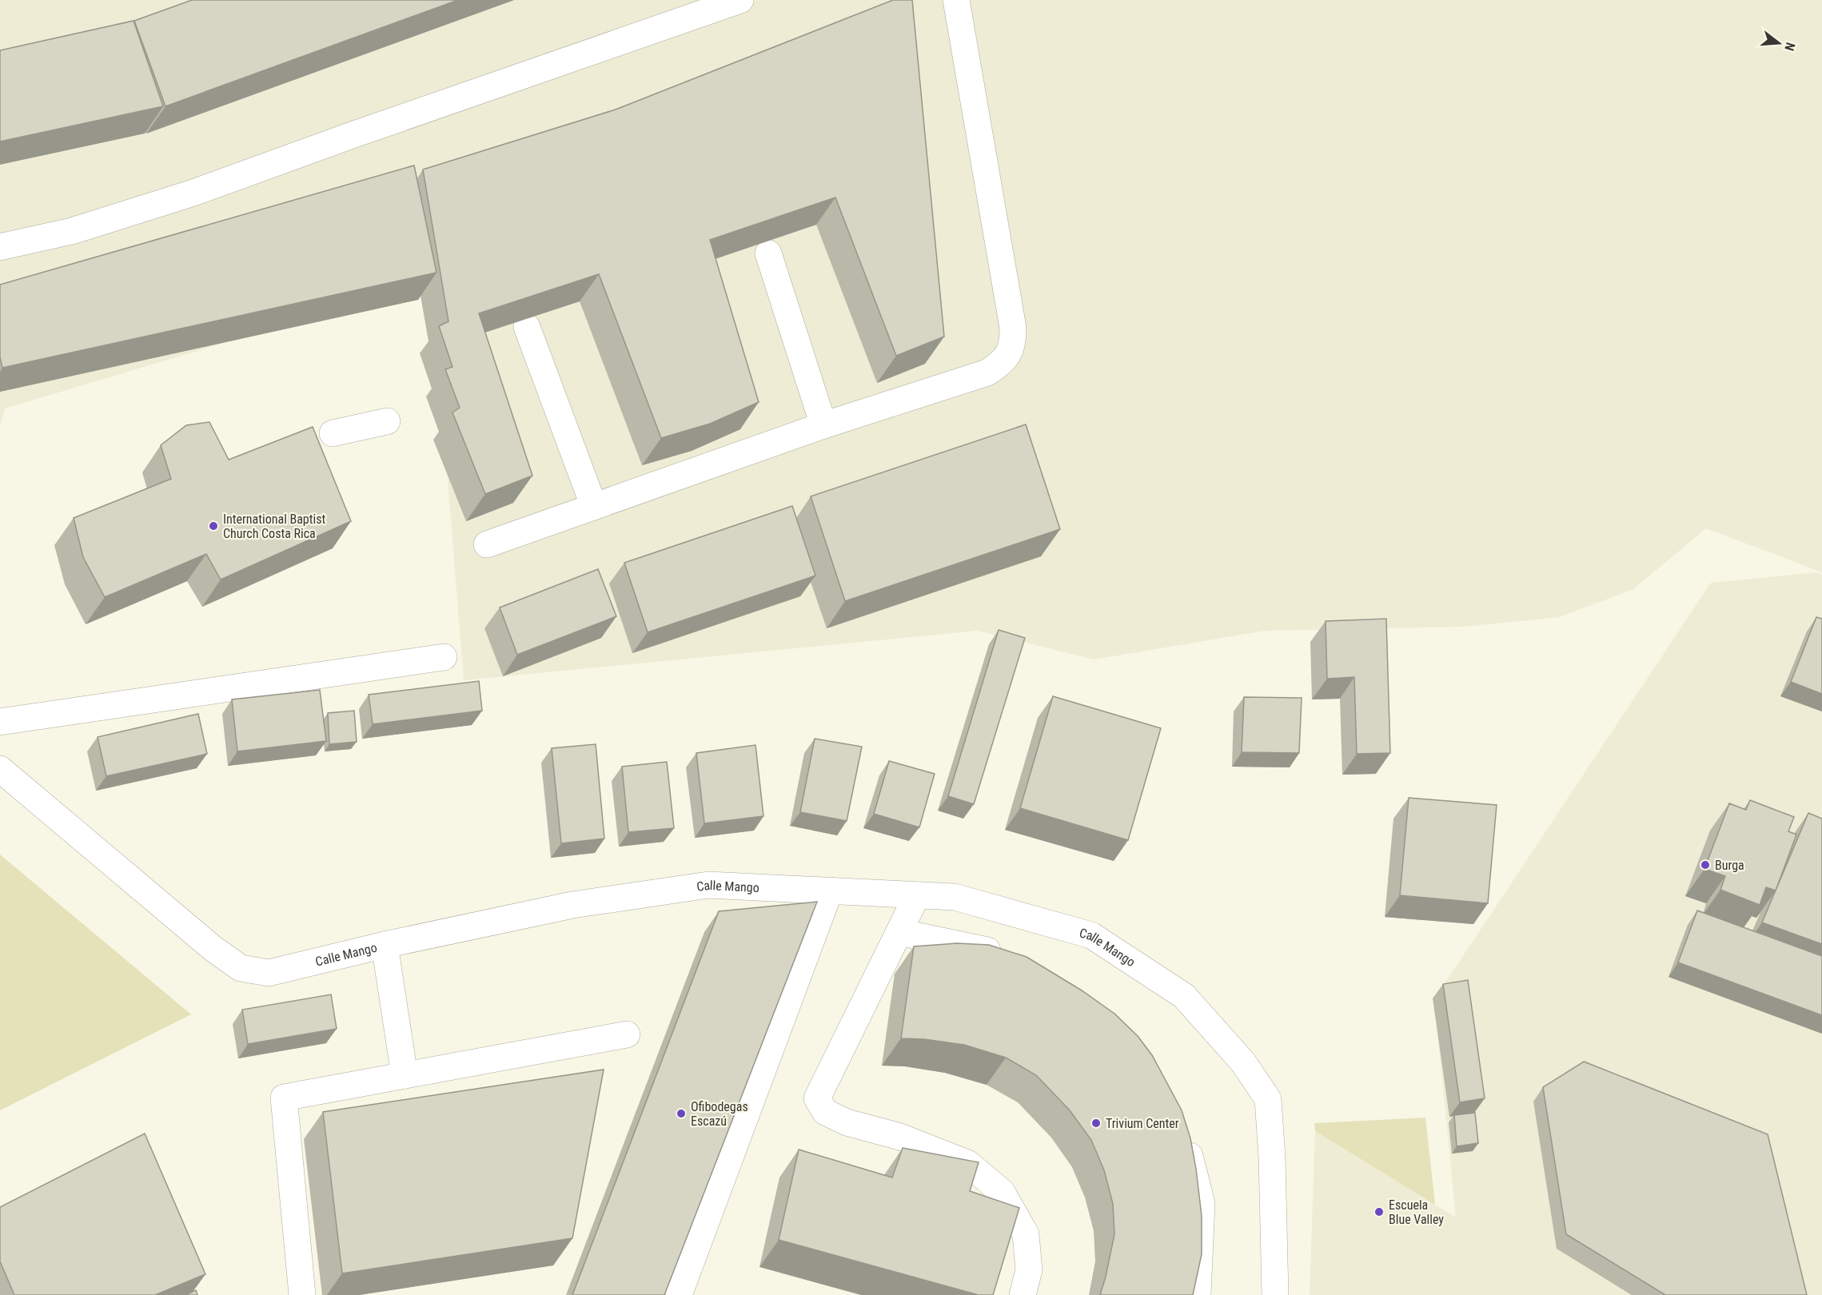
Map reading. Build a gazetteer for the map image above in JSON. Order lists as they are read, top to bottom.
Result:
{
  "streets": {
    "street": ["Calle Mango"]
  },
  "places": [
    "International Baptist Church Costa Rica",
    "Burga",
    "Ofibodegas Escazú",
    "Trivium Center",
    "Escuela Blue Valley"
  ],
  "north": "right"
}
